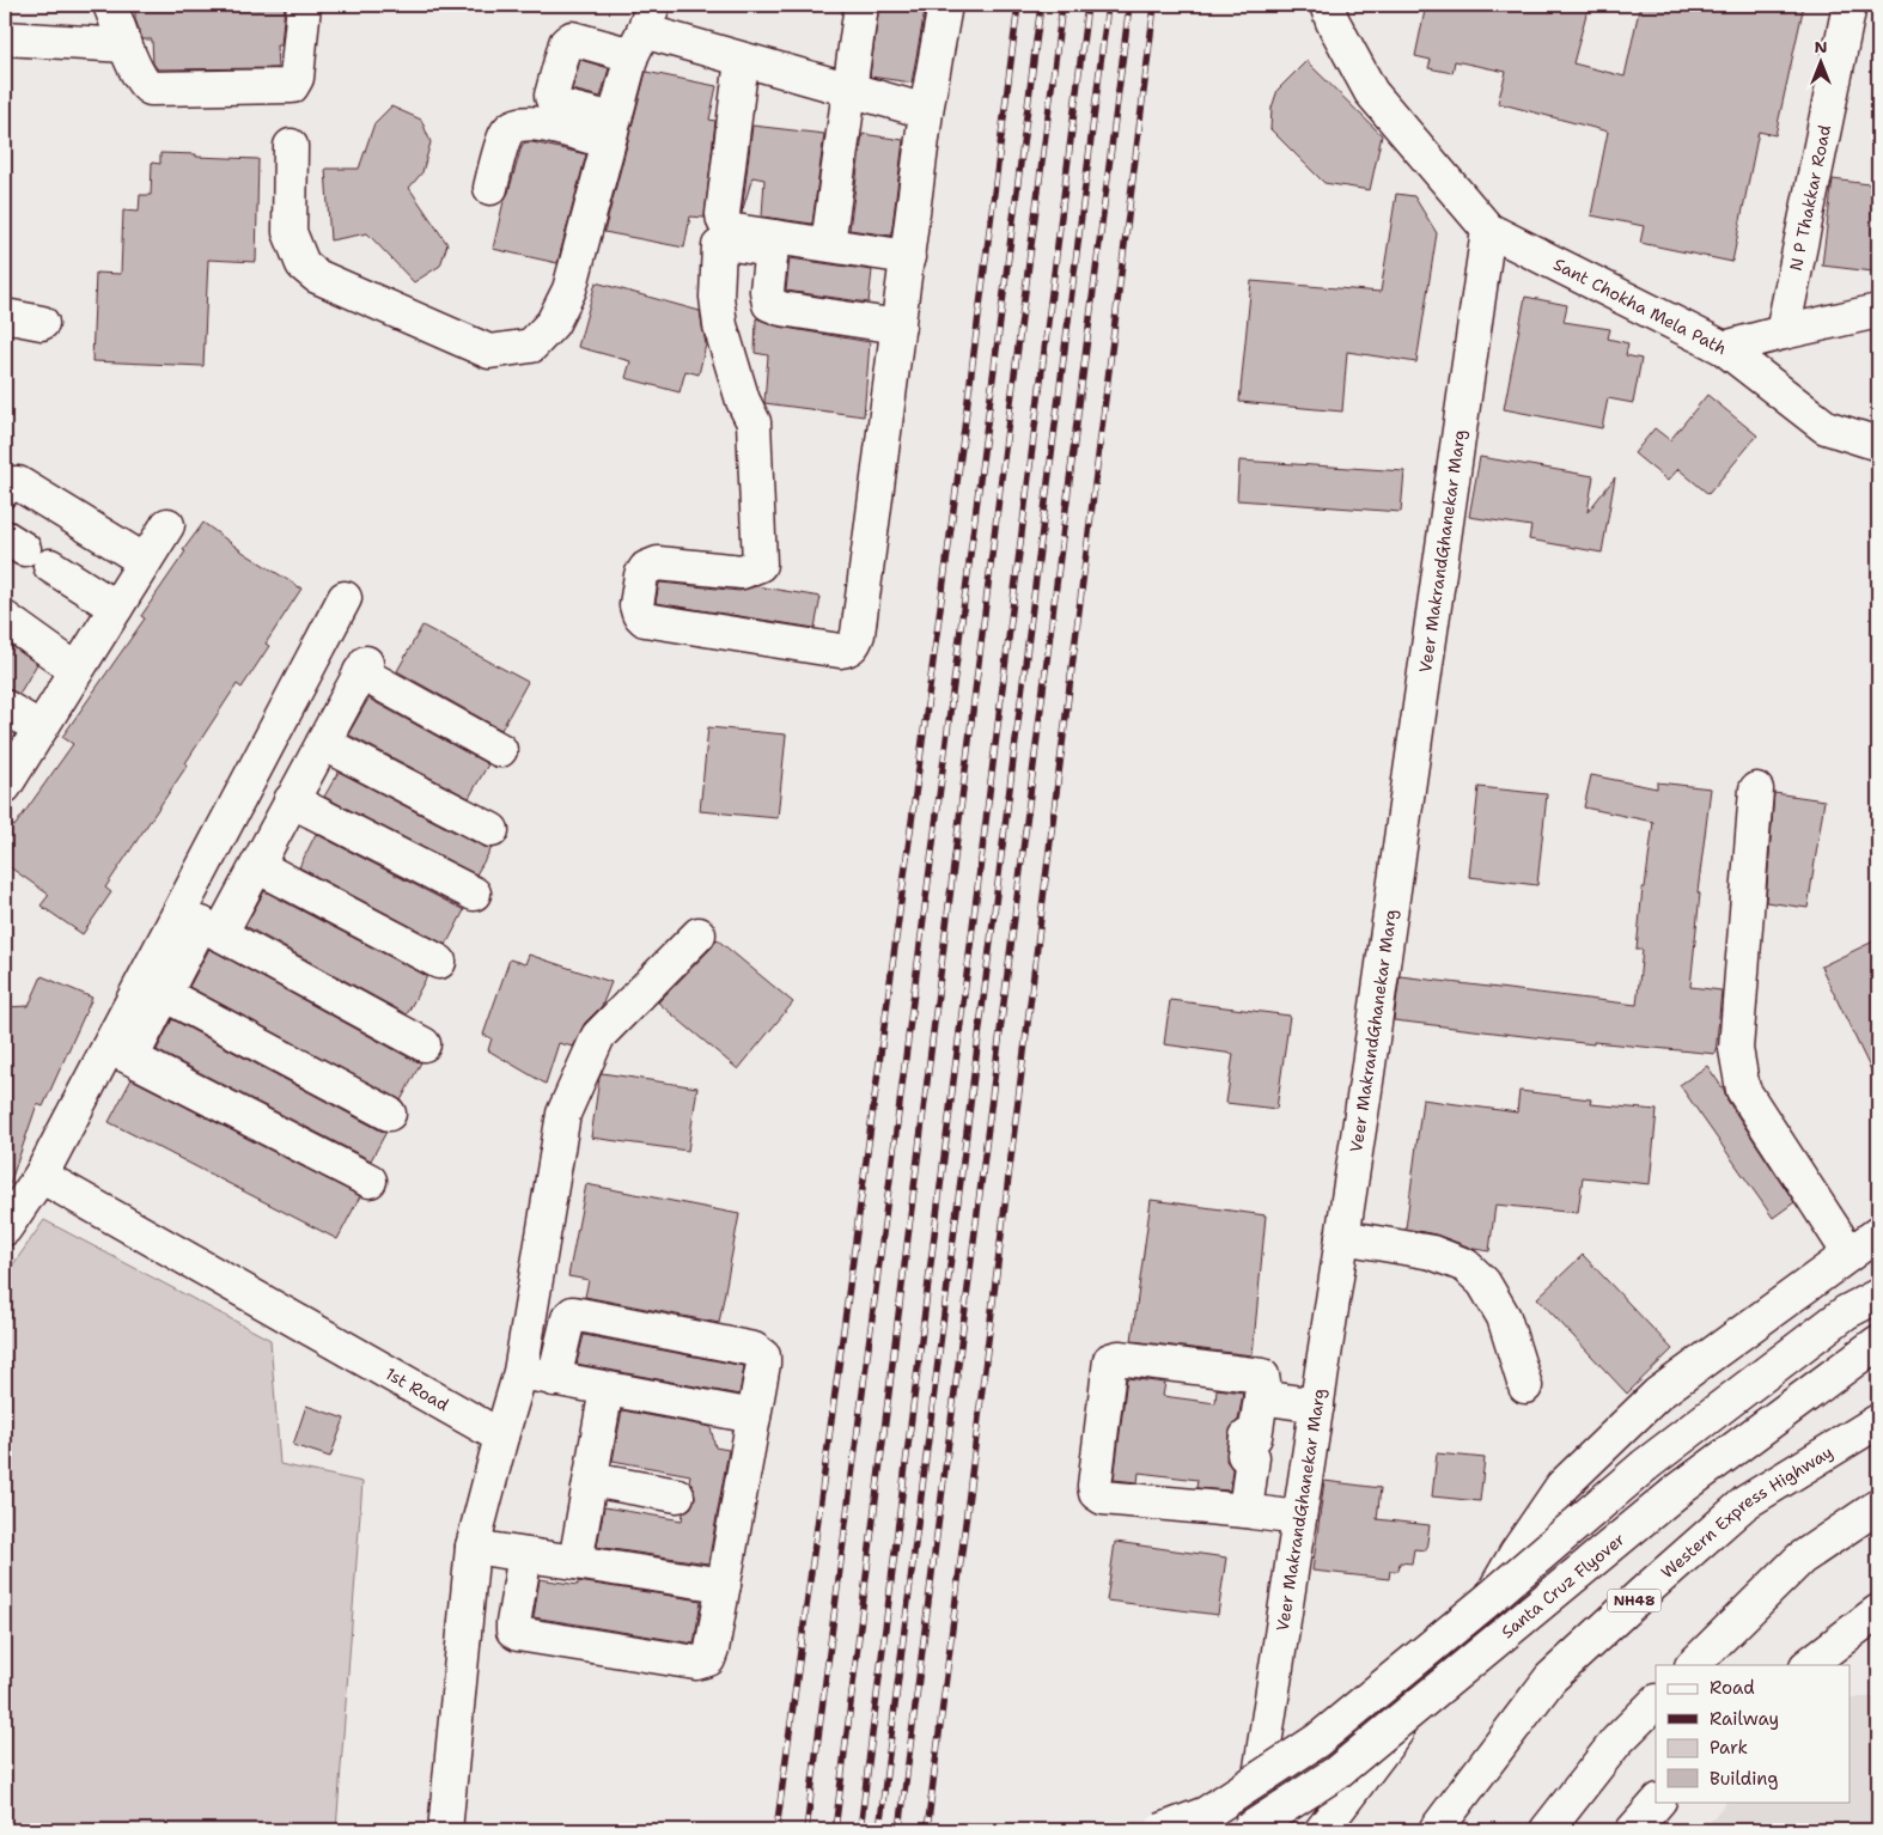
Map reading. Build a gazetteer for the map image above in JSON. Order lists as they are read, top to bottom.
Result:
{
  "streets": {
    "main road": [
      "N P Thakkar Road",
      "Sant Chokha Mela Path",
      "Veer MakrandGhanekar Marg",
      "1st Road",
      "Western Express Highway",
      "Santa Cruz Flyover",
      "NH48"
    ]
  },
  "crossings": [
    ["Sant Chokha Mela Path", "Veer MakrandGhanekar Marg"],
    ["Veer MakrandGhanekar Marg", "Santa Cruz Flyover"]
  ],
  "legend": [
    "Road",
    "Railway",
    "Park",
    "Building"
  ],
  "north": "top"
}
